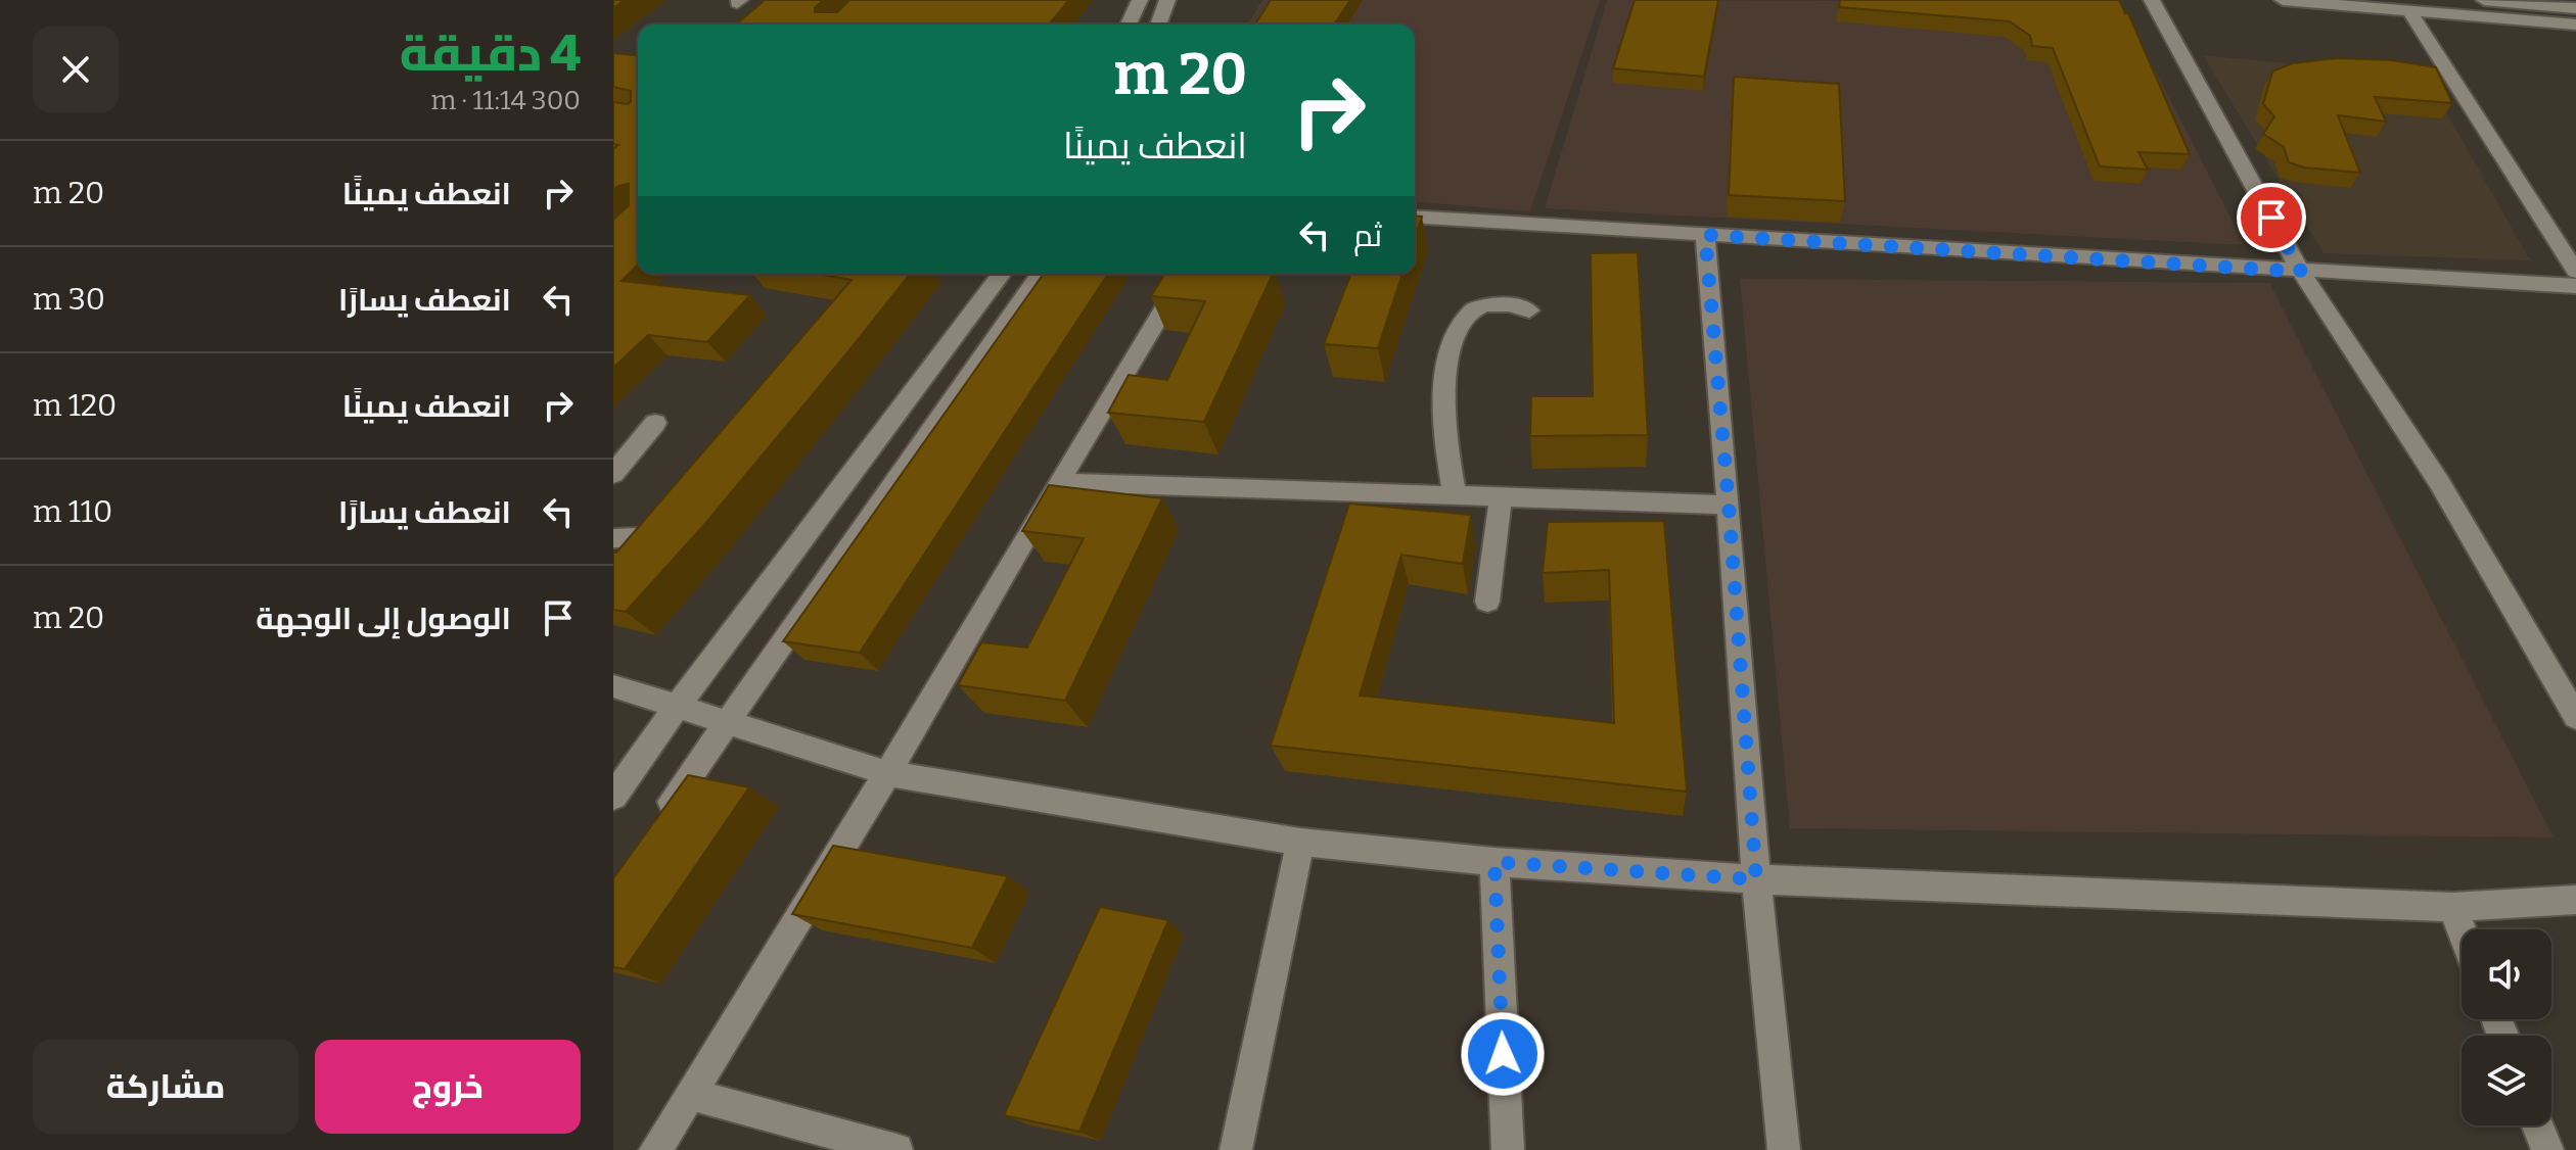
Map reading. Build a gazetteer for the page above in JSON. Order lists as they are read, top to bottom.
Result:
{
  "page": {
    "heading": ["4 دقيقة", "300 m · 11:14"],
    "turn": ["20 m", "انعطف يمينًا"],
    "list": [
      {
        "name": "انعطف يمينًا",
        "value": "20 m"
      },
      {
        "name": "انعطف يسارًا",
        "value": "30 m"
      },
      {
        "name": "انعطف يمينًا",
        "value": "120 m"
      },
      {
        "name": "انعطف يسارًا",
        "value": "110 m"
      },
      {
        "name": "الوصول إلى الوجهة",
        "value": "20 m"
      }
    ],
    "then": "ثم",
    "buttons": ["خروج", "مشاركة"]
  }
}
